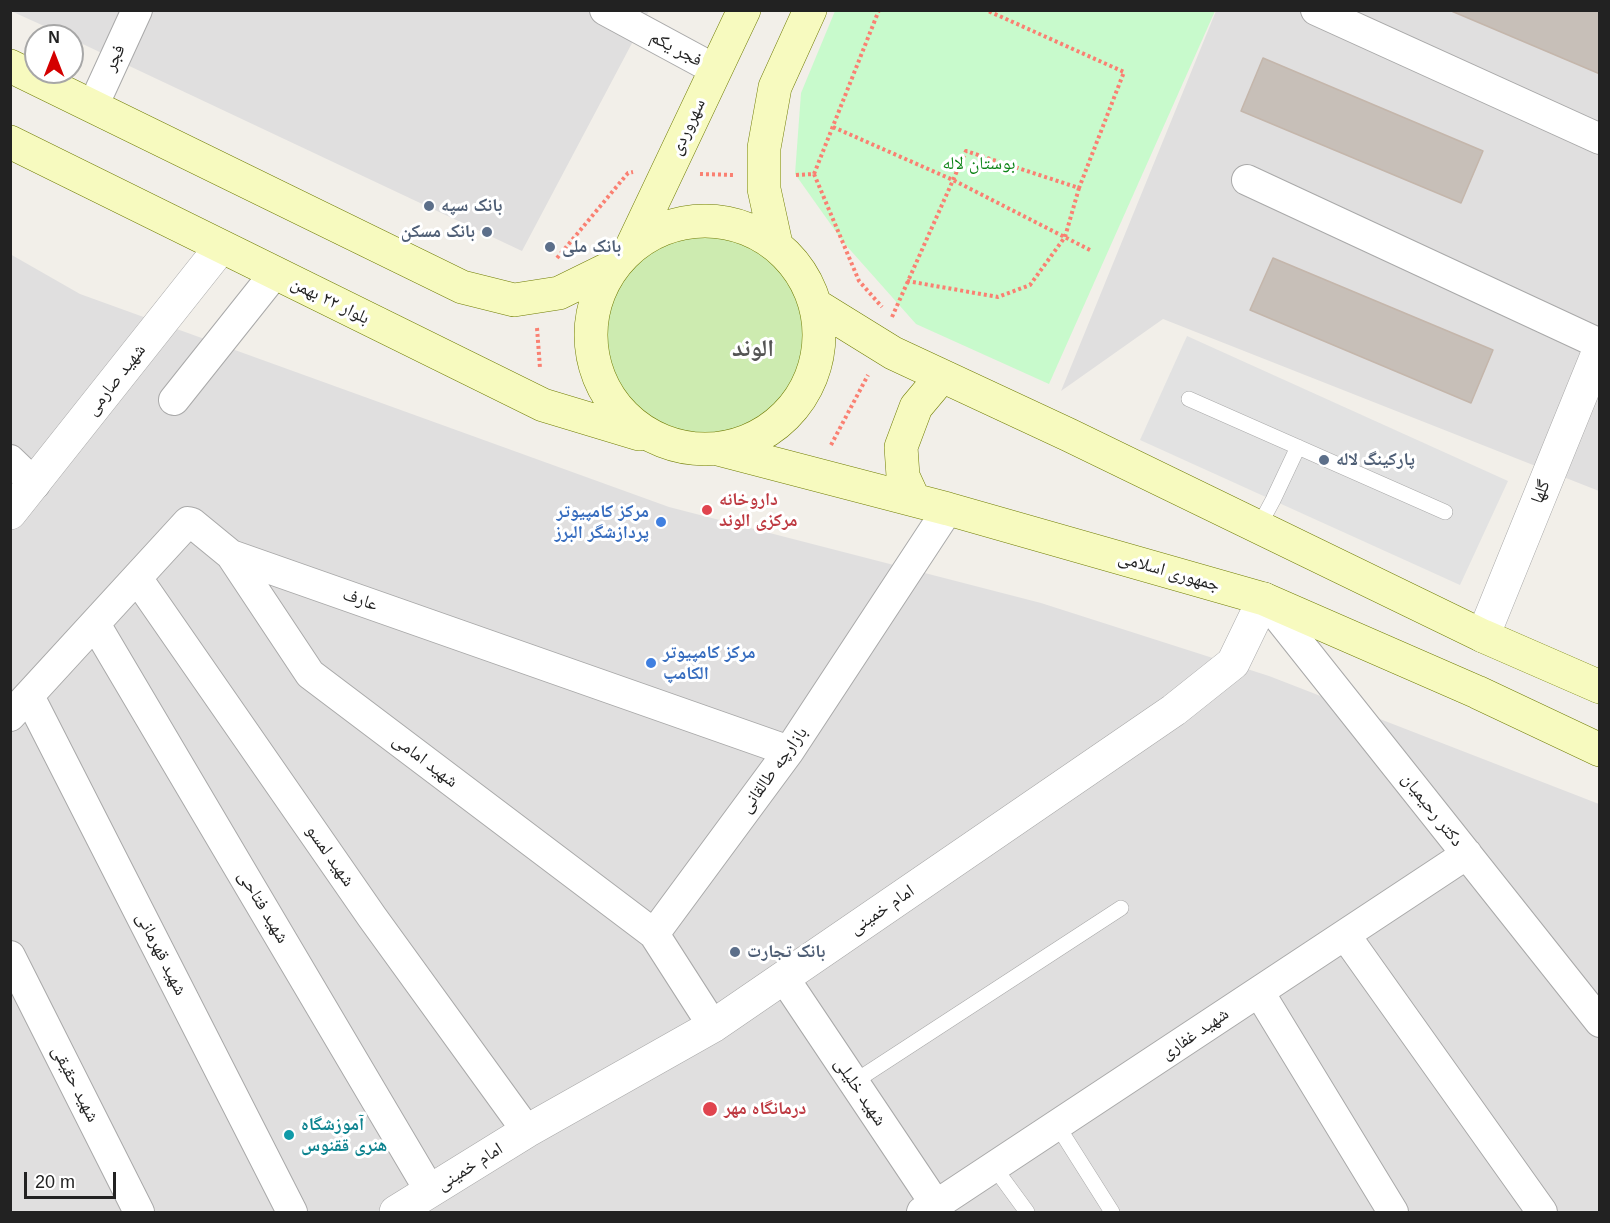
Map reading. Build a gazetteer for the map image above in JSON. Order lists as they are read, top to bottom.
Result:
{
  "streets": {
    "main road": ["سهروردی", "بلوار ۲۲ بهمن", "جمهوری اسلامی"],
    "street": [
      "فجر یکم",
      "فجر",
      "شهید صارمی",
      "گلها",
      "عارف",
      "شهید امامی",
      "بازارچه طالقانی",
      "دکتر رحیمیان",
      "شهید لمسو",
      "شهید فتاحی",
      "امام خمینی",
      "شهید قهرمانی",
      "شهید غفاری",
      "شهید حقیقی",
      "شهید خلیلی"
    ]
  },
  "crossings": [
    ["فجر یکم", "سهروردی"],
    ["سهروردی", "بلوار ۲۲ بهمن"],
    ["بلوار ۲۲ بهمن", "شهید صارمی"],
    ["بلوار ۲۲ بهمن", "جمهوری اسلامی"],
    ["جمهوری اسلامی", "بازارچه طالقانی"],
    ["جمهوری اسلامی", "دکتر رحیمیان"],
    ["جمهوری اسلامی", "امام خمینی"],
    ["عارف", "شهید امامی"],
    ["عارف", "بازارچه طالقانی"],
    ["عارف", "شهید لمسو"],
    ["عارف", "شهید فتاحی"],
    ["عارف", "شهید قهرمانی"],
    ["شهید امامی", "بازارچه طالقانی"],
    ["دکتر رحیمیان", "امام خمینی"],
    ["دکتر رحیمیان", "شهید غفاری"],
    ["شهید لمسو", "امام خمینی"],
    ["شهید فتاحی", "امام خمینی"],
    ["امام خمینی", "شهید خلیلی"],
    ["شهید غفاری", "شهید خلیلی"]
  ],
  "districts": ["الوند"],
  "parks": ["بوستان لاله"],
  "places": [
    "بانک سپه",
    "بانک مسکن",
    "بانک ملی",
    "پارکینگ لاله",
    "داروخانه مرکزی الوند",
    "مرکز کامپیوتر پردازشگر البرز",
    "مرکز کامپیوتر الکامپ",
    "بانک تجارت",
    "درمانگاه مهر",
    "آموزشگاه هنری ققنوس"
  ],
  "scale_bar": "20 m",
  "north": "top"
}
